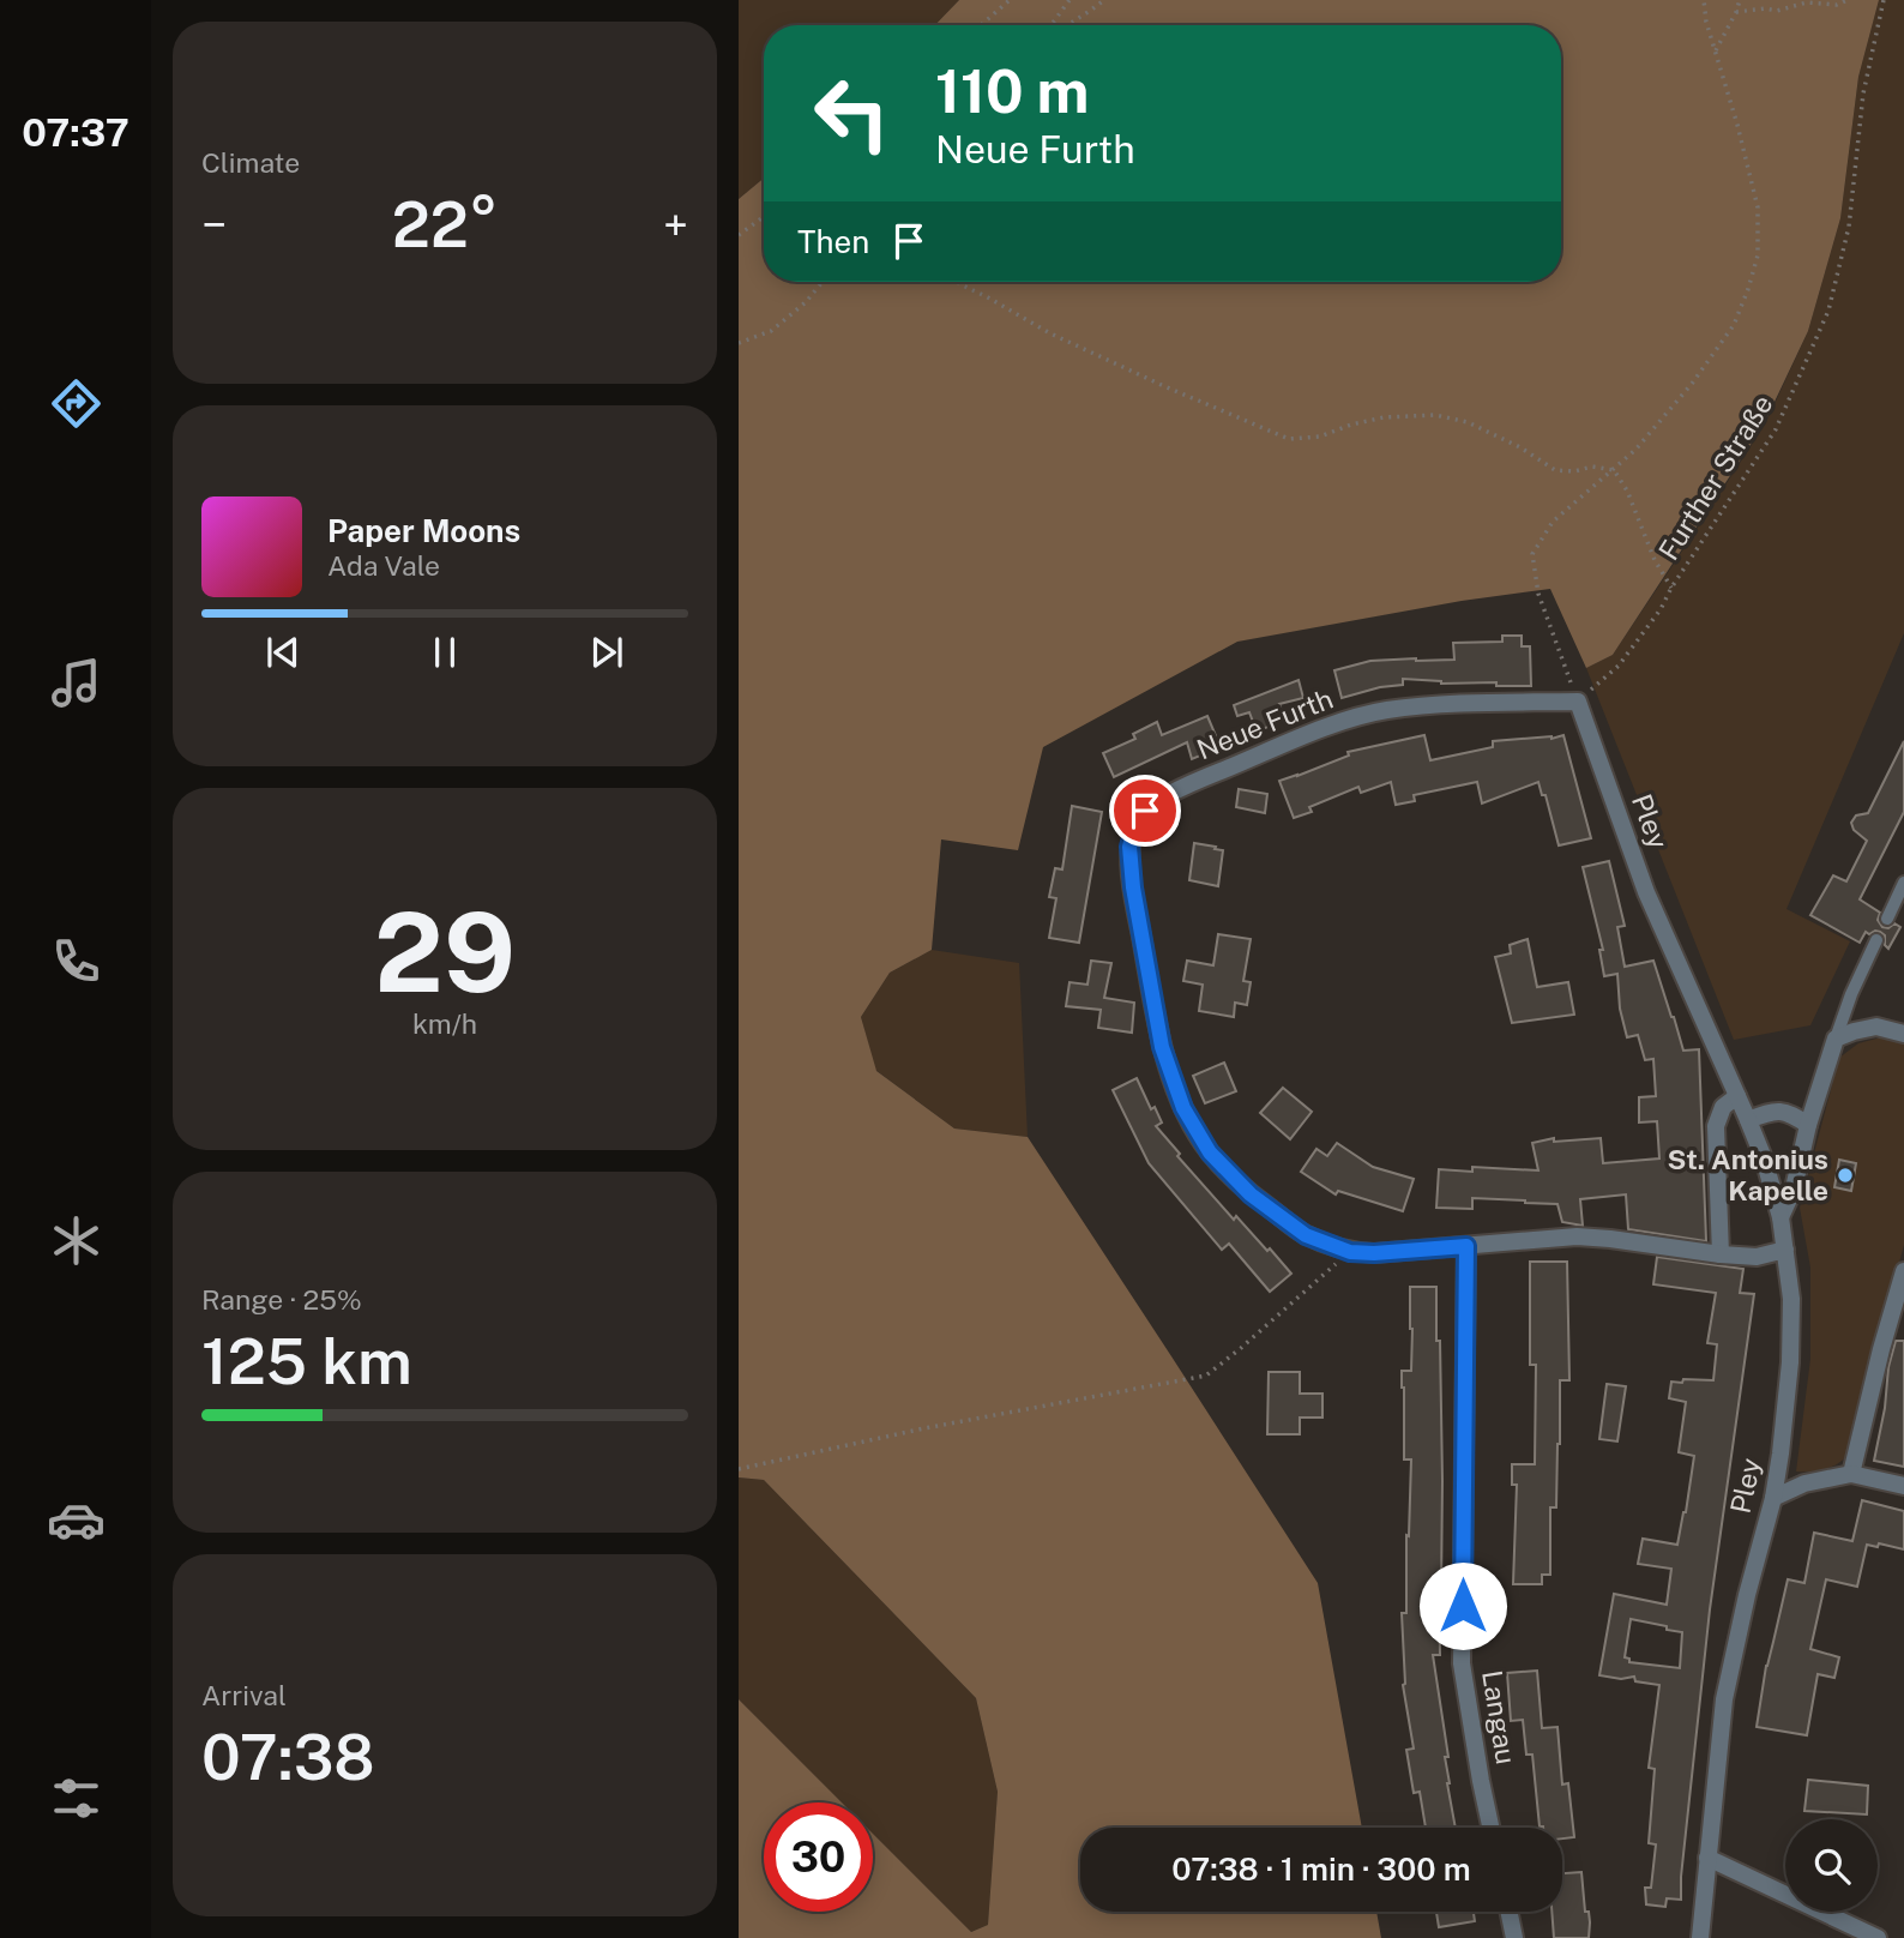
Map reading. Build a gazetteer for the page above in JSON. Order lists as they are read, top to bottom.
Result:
{
  "streets": {
    "street": ["Neue Furth", "Pley", "Langau"],
    "path": ["Further Straße"]
  },
  "crossings": [
    ["Further Straße", "Neue Furth"],
    ["Further Straße", "Pley"],
    ["Neue Furth", "Pley"],
    ["Neue Furth", "Langau"]
  ],
  "places": ["St. Antonius Kapelle"],
  "page": {
    "tabs": "07:37",
    "tile": [
      "Climate",
      ["29", "km/h"],
      ["Range · 25%", "125 km"],
      ["Arrival", "07:38"]
    ],
    "turn": ["110 m", "Neue Furth"],
    "heat": ["−", "22°", "+"],
    "then": "Then",
    "song": ["Paper Moons", "Ada Vale"],
    "limit": "30",
    "trip": "07:38 · 1 min · 300 m"
  }
}
